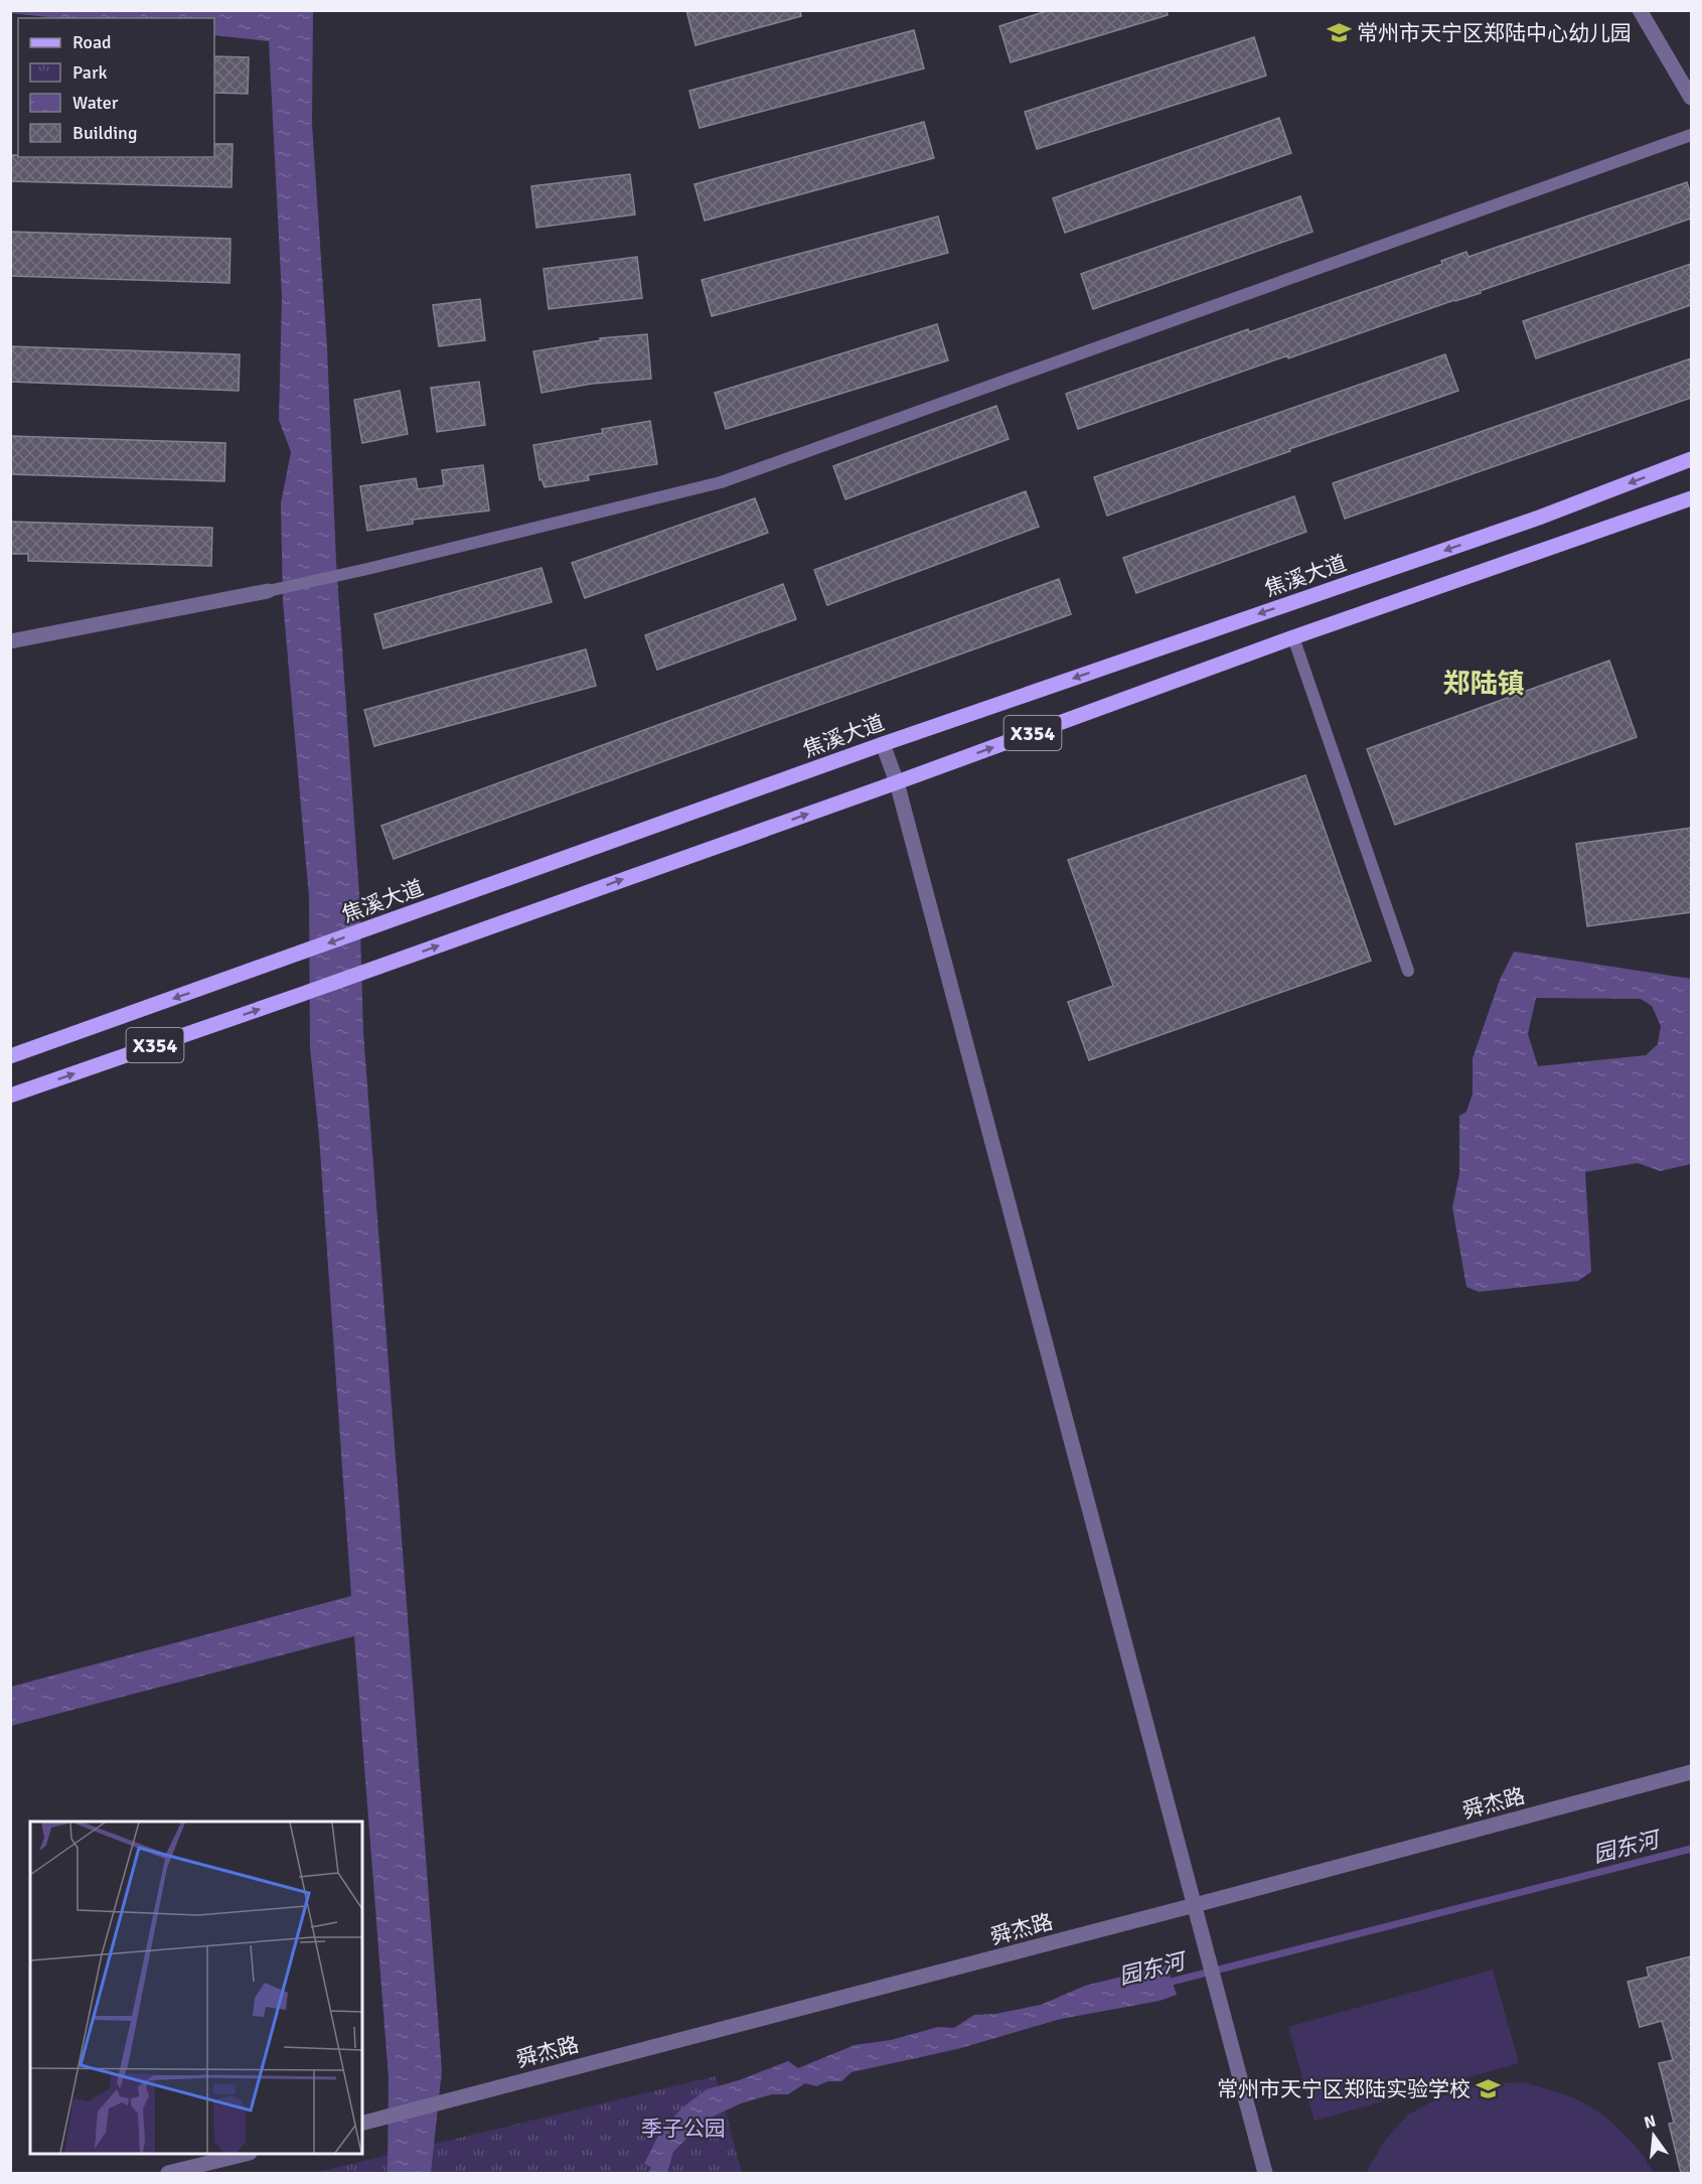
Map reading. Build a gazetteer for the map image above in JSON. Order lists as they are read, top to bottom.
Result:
{
  "streets": {
    "main road": ["焦溪大道", "X354"],
    "street": ["舜杰路"]
  },
  "districts": ["郑陆镇"],
  "water": ["园东河"],
  "parks": ["季子公园"],
  "places": {
    "school or university": ["常州市天宁区郑陆中心幼儿园", "常州市天宁区郑陆实验学校"]
  },
  "legend": [
    "Road",
    "Park",
    "Water",
    "Building"
  ],
  "north": "top"
}
